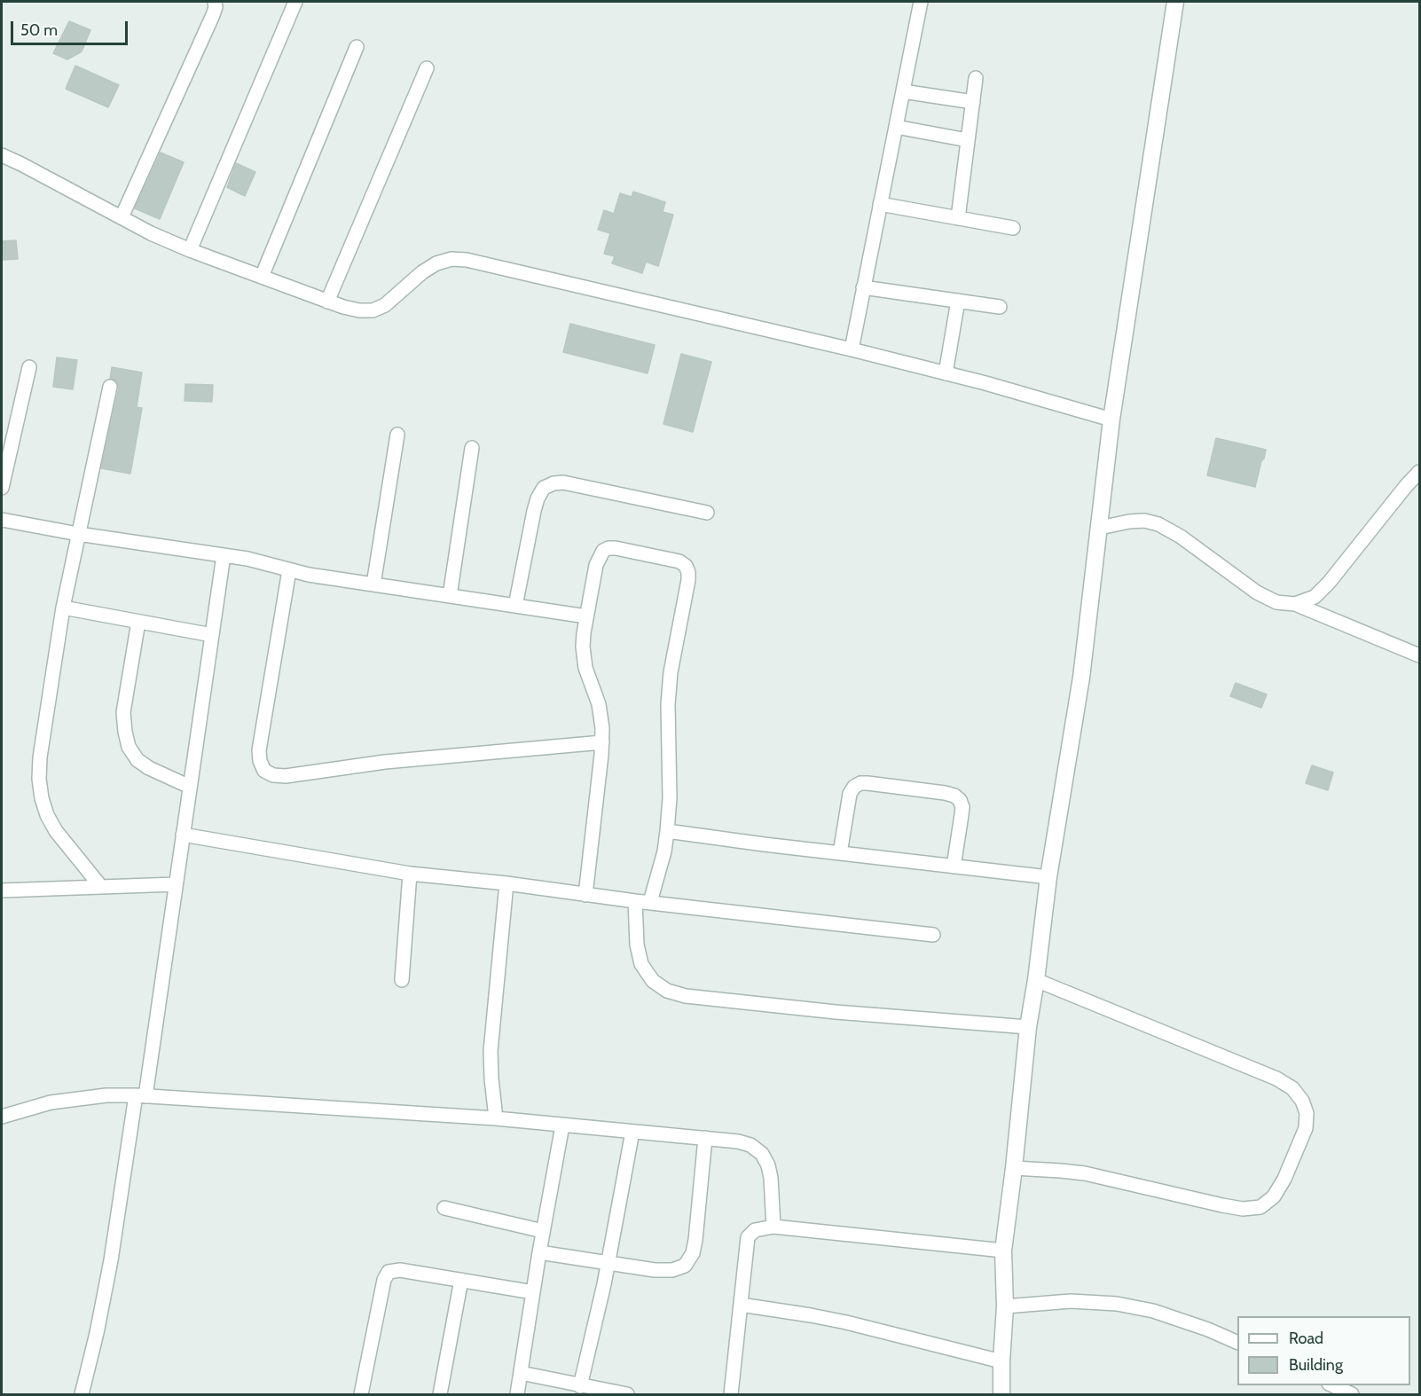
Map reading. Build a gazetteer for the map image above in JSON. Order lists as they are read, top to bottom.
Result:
{
  "legend": ["Road", "Building"],
  "scale_bar": "50 m"
}
